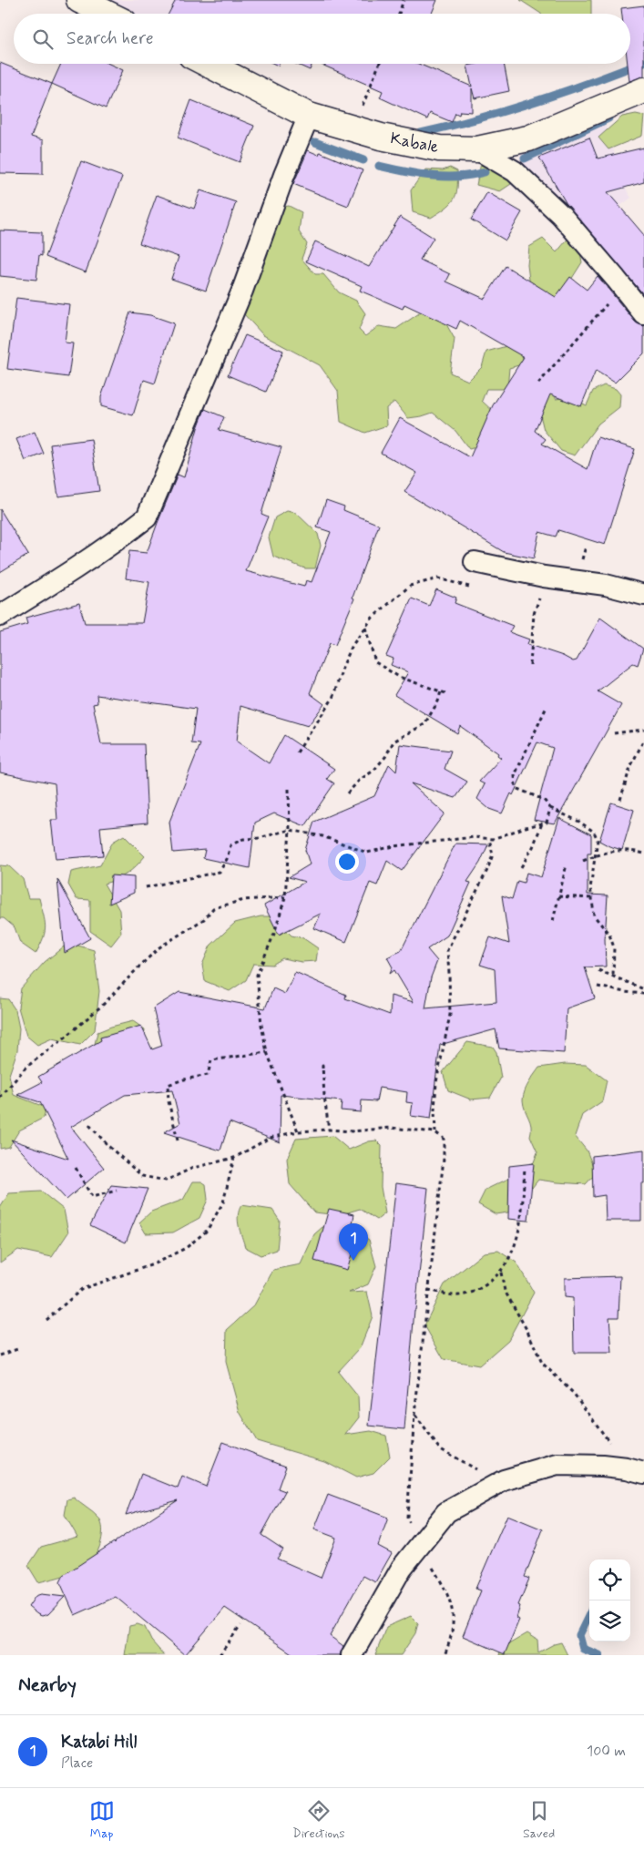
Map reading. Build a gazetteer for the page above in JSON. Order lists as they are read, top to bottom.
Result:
{
  "streets": {
    "street": ["Kabale"]
  },
  "page": {
    "search": "Search here",
    "pins": "1",
    "heading": "Nearby",
    "list": [
      {
        "mark": "1",
        "name": "Katabi Hill",
        "note": "Place",
        "value": "100 m"
      }
    ],
    "nav": ["Map", "Directions", "Saved"]
  }
}
